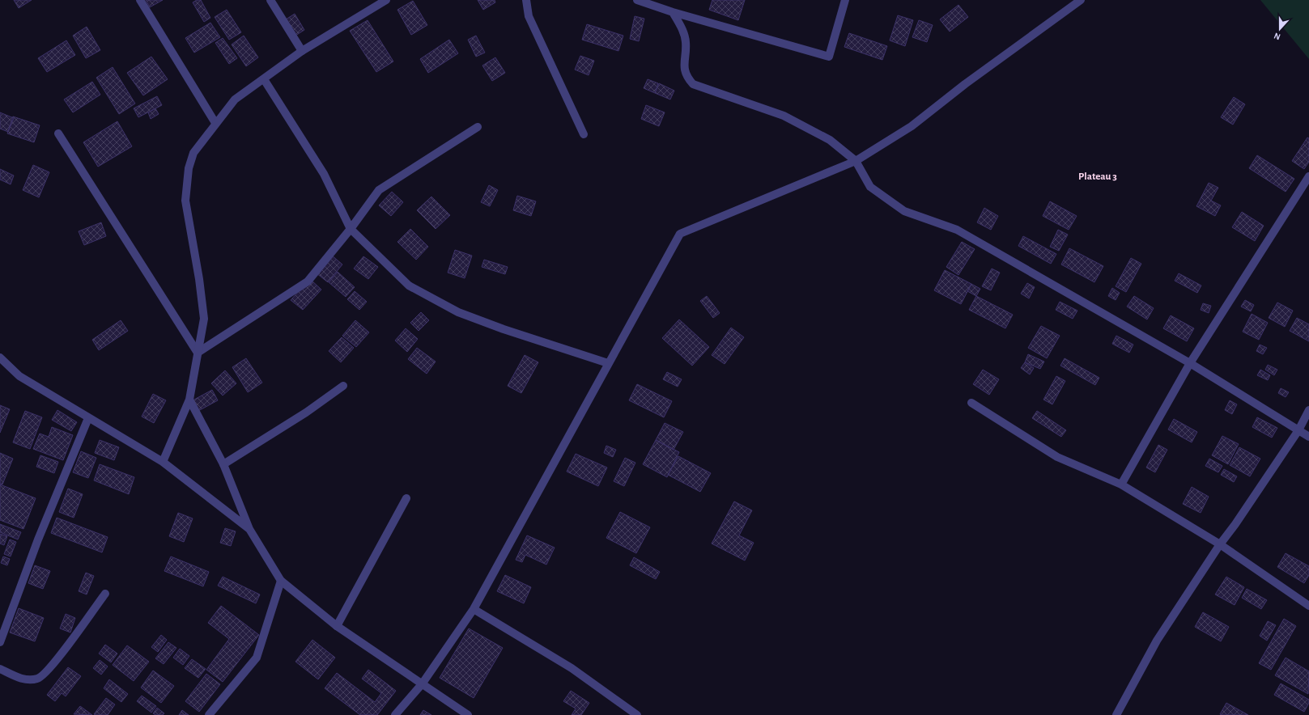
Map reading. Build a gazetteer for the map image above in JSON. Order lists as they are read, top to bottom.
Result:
{
  "districts": ["Plateau 3"],
  "north": "bottom"
}
